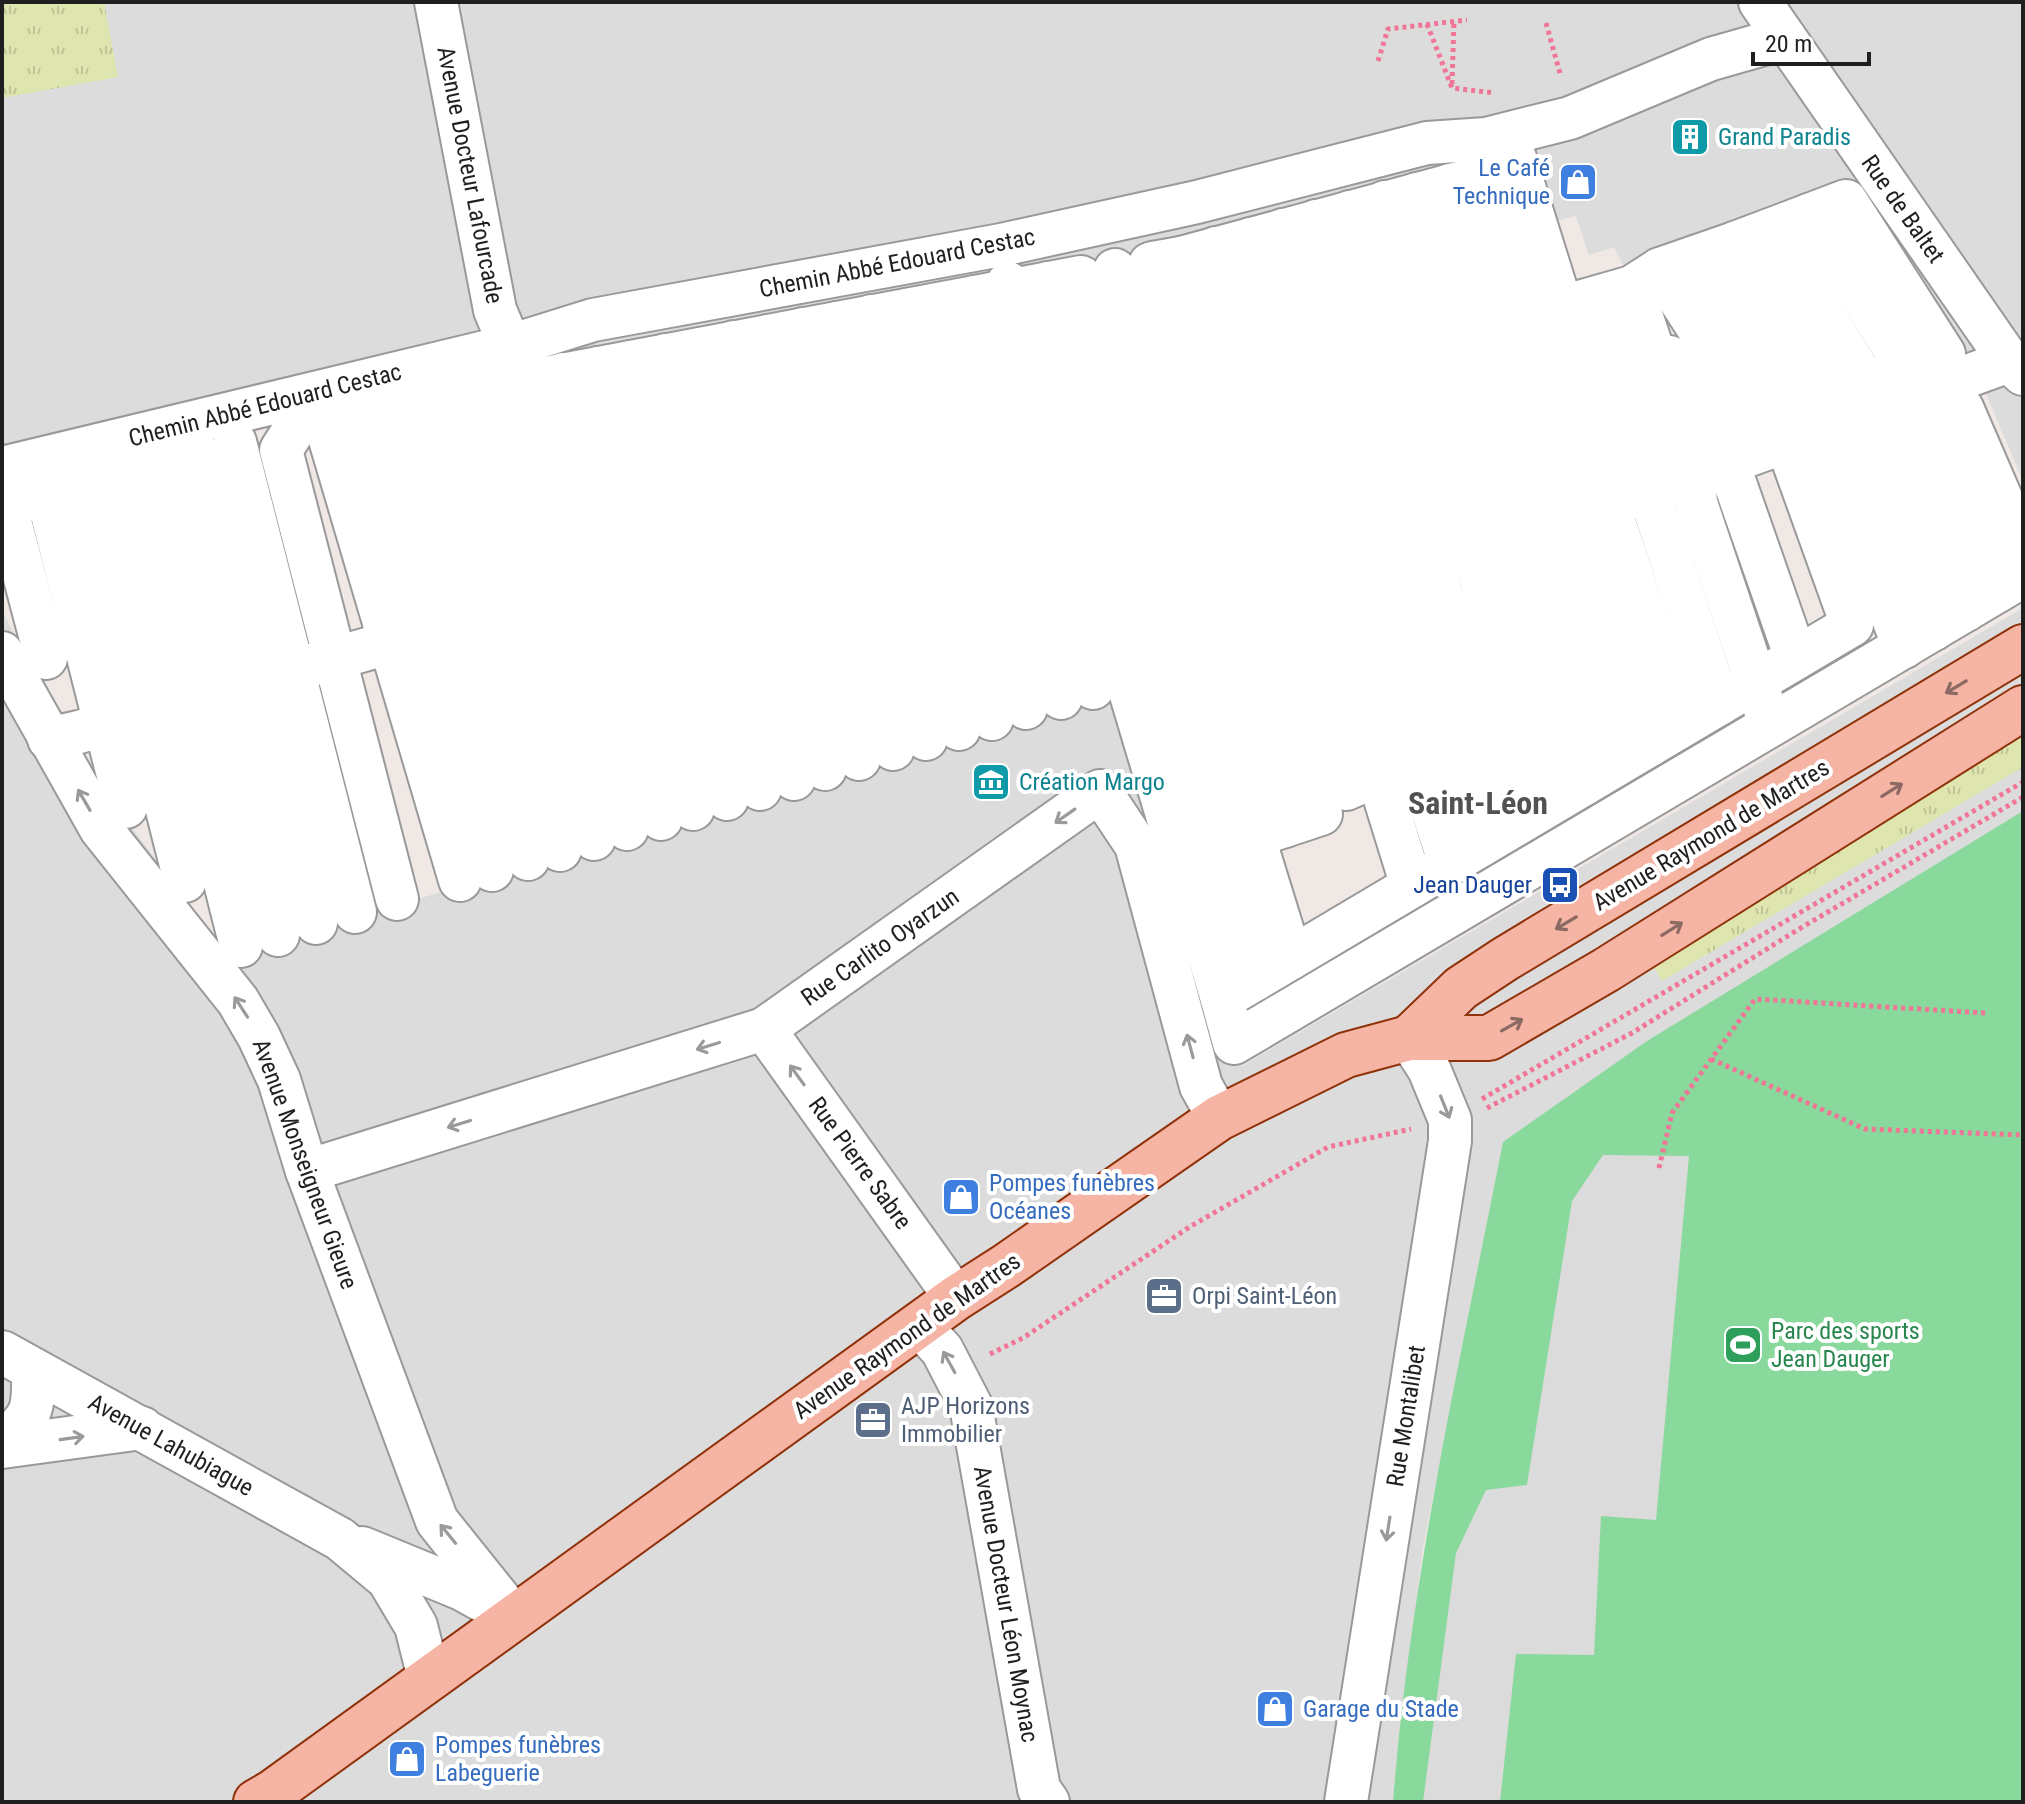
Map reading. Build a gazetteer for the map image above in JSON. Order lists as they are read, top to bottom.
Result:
{
  "streets": {
    "main road": ["Avenue Raymond de Martres"],
    "street": [
      "Avenue Docteur Lafourcade",
      "Rue de Baltet",
      "Chemin Abbé Edouard Cestac",
      "Rue Carlito Oyarzun",
      "Rue Pierre Sabre",
      "Avenue Monseigneur Gieure",
      "Rue Montalibet",
      "Avenue Lahubiague",
      "Avenue Docteur Léon Moynac"
    ]
  },
  "crossings": [
    ["Avenue Docteur Lafourcade", "Chemin Abbé Edouard Cestac"],
    ["Rue de Baltet", "Chemin Abbé Edouard Cestac"],
    ["Avenue Raymond de Martres", "Rue Carlito Oyarzun"],
    ["Avenue Raymond de Martres", "Rue Pierre Sabre"],
    ["Avenue Raymond de Martres", "Avenue Monseigneur Gieure"],
    ["Avenue Raymond de Martres", "Avenue Lahubiague"],
    ["Avenue Raymond de Martres", "Avenue Docteur Léon Moynac"],
    ["Rue Carlito Oyarzun", "Rue Pierre Sabre"],
    ["Rue Carlito Oyarzun", "Avenue Monseigneur Gieure"],
    ["Avenue Monseigneur Gieure", "Avenue Lahubiague"]
  ],
  "one_way": ["Rue Pierre Sabre", "Rue Montalibet"],
  "districts": ["Saint-Léon"],
  "places": {
    "building": ["Grand Paradis"],
    "shop": [
      "Le Café Technique",
      "Pompes funèbres Océanes",
      "Garage du Stade",
      "Pompes funèbres Labeguerie"
    ],
    "museum": ["Création Margo"],
    "bus stop": ["Jean Dauger"],
    "office": ["Orpi Saint-Léon", "AJP Horizons Immobilier"],
    "sports": ["Parc des sports Jean Dauger"]
  },
  "scale_bar": "20 m"
}
